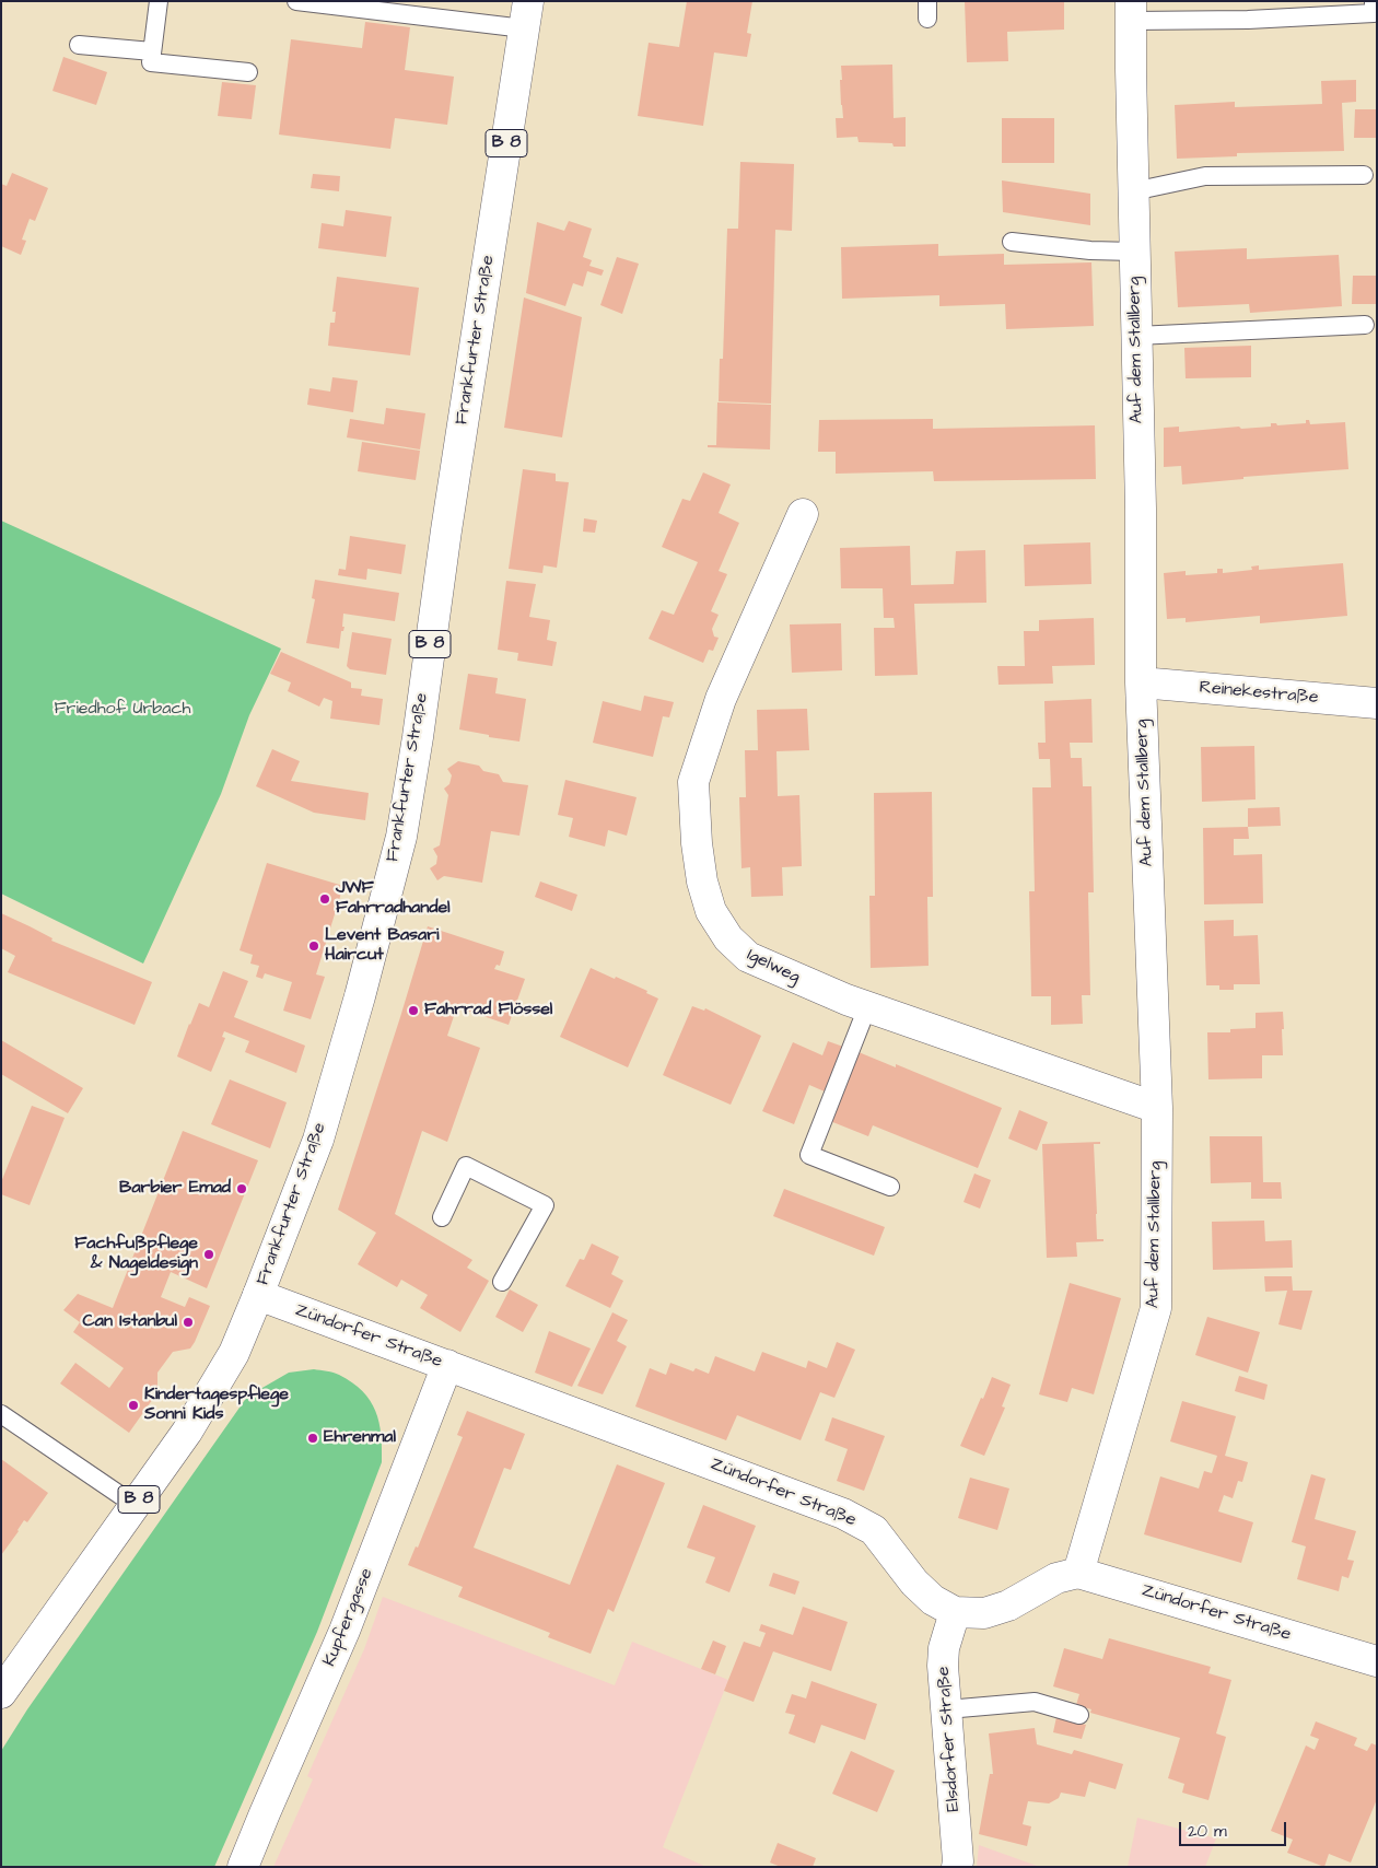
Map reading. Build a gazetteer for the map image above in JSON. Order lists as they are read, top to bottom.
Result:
{
  "streets": {
    "street": [
      "B 8",
      "Frankfurter Straße",
      "Auf dem Stallberg",
      "Reinekestraße",
      "Igelweg",
      "Zündorfer Straße",
      "Kupfergasse",
      "Elsdorfer Straße"
    ]
  },
  "crossings": [
    ["Frankfurter Straße", "Zündorfer Straße"],
    ["Auf dem Stallberg", "Reinekestraße"],
    ["Auf dem Stallberg", "Igelweg"],
    ["Auf dem Stallberg", "Zündorfer Straße"],
    ["Zündorfer Straße", "Kupfergasse"],
    ["Zündorfer Straße", "Elsdorfer Straße"]
  ],
  "parks": ["Friedhof Urbach"],
  "places": [
    "JWF Fahrradhandel",
    "Levent Basari Haircut",
    "Fahrrad Flössel",
    "Barbier Emad",
    "Fachfußpflege & Nageldesign",
    "Can Istanbul",
    "Kindertagespflege Sonni Kids",
    "Ehrenmal"
  ],
  "scale_bar": "20 m"
}
